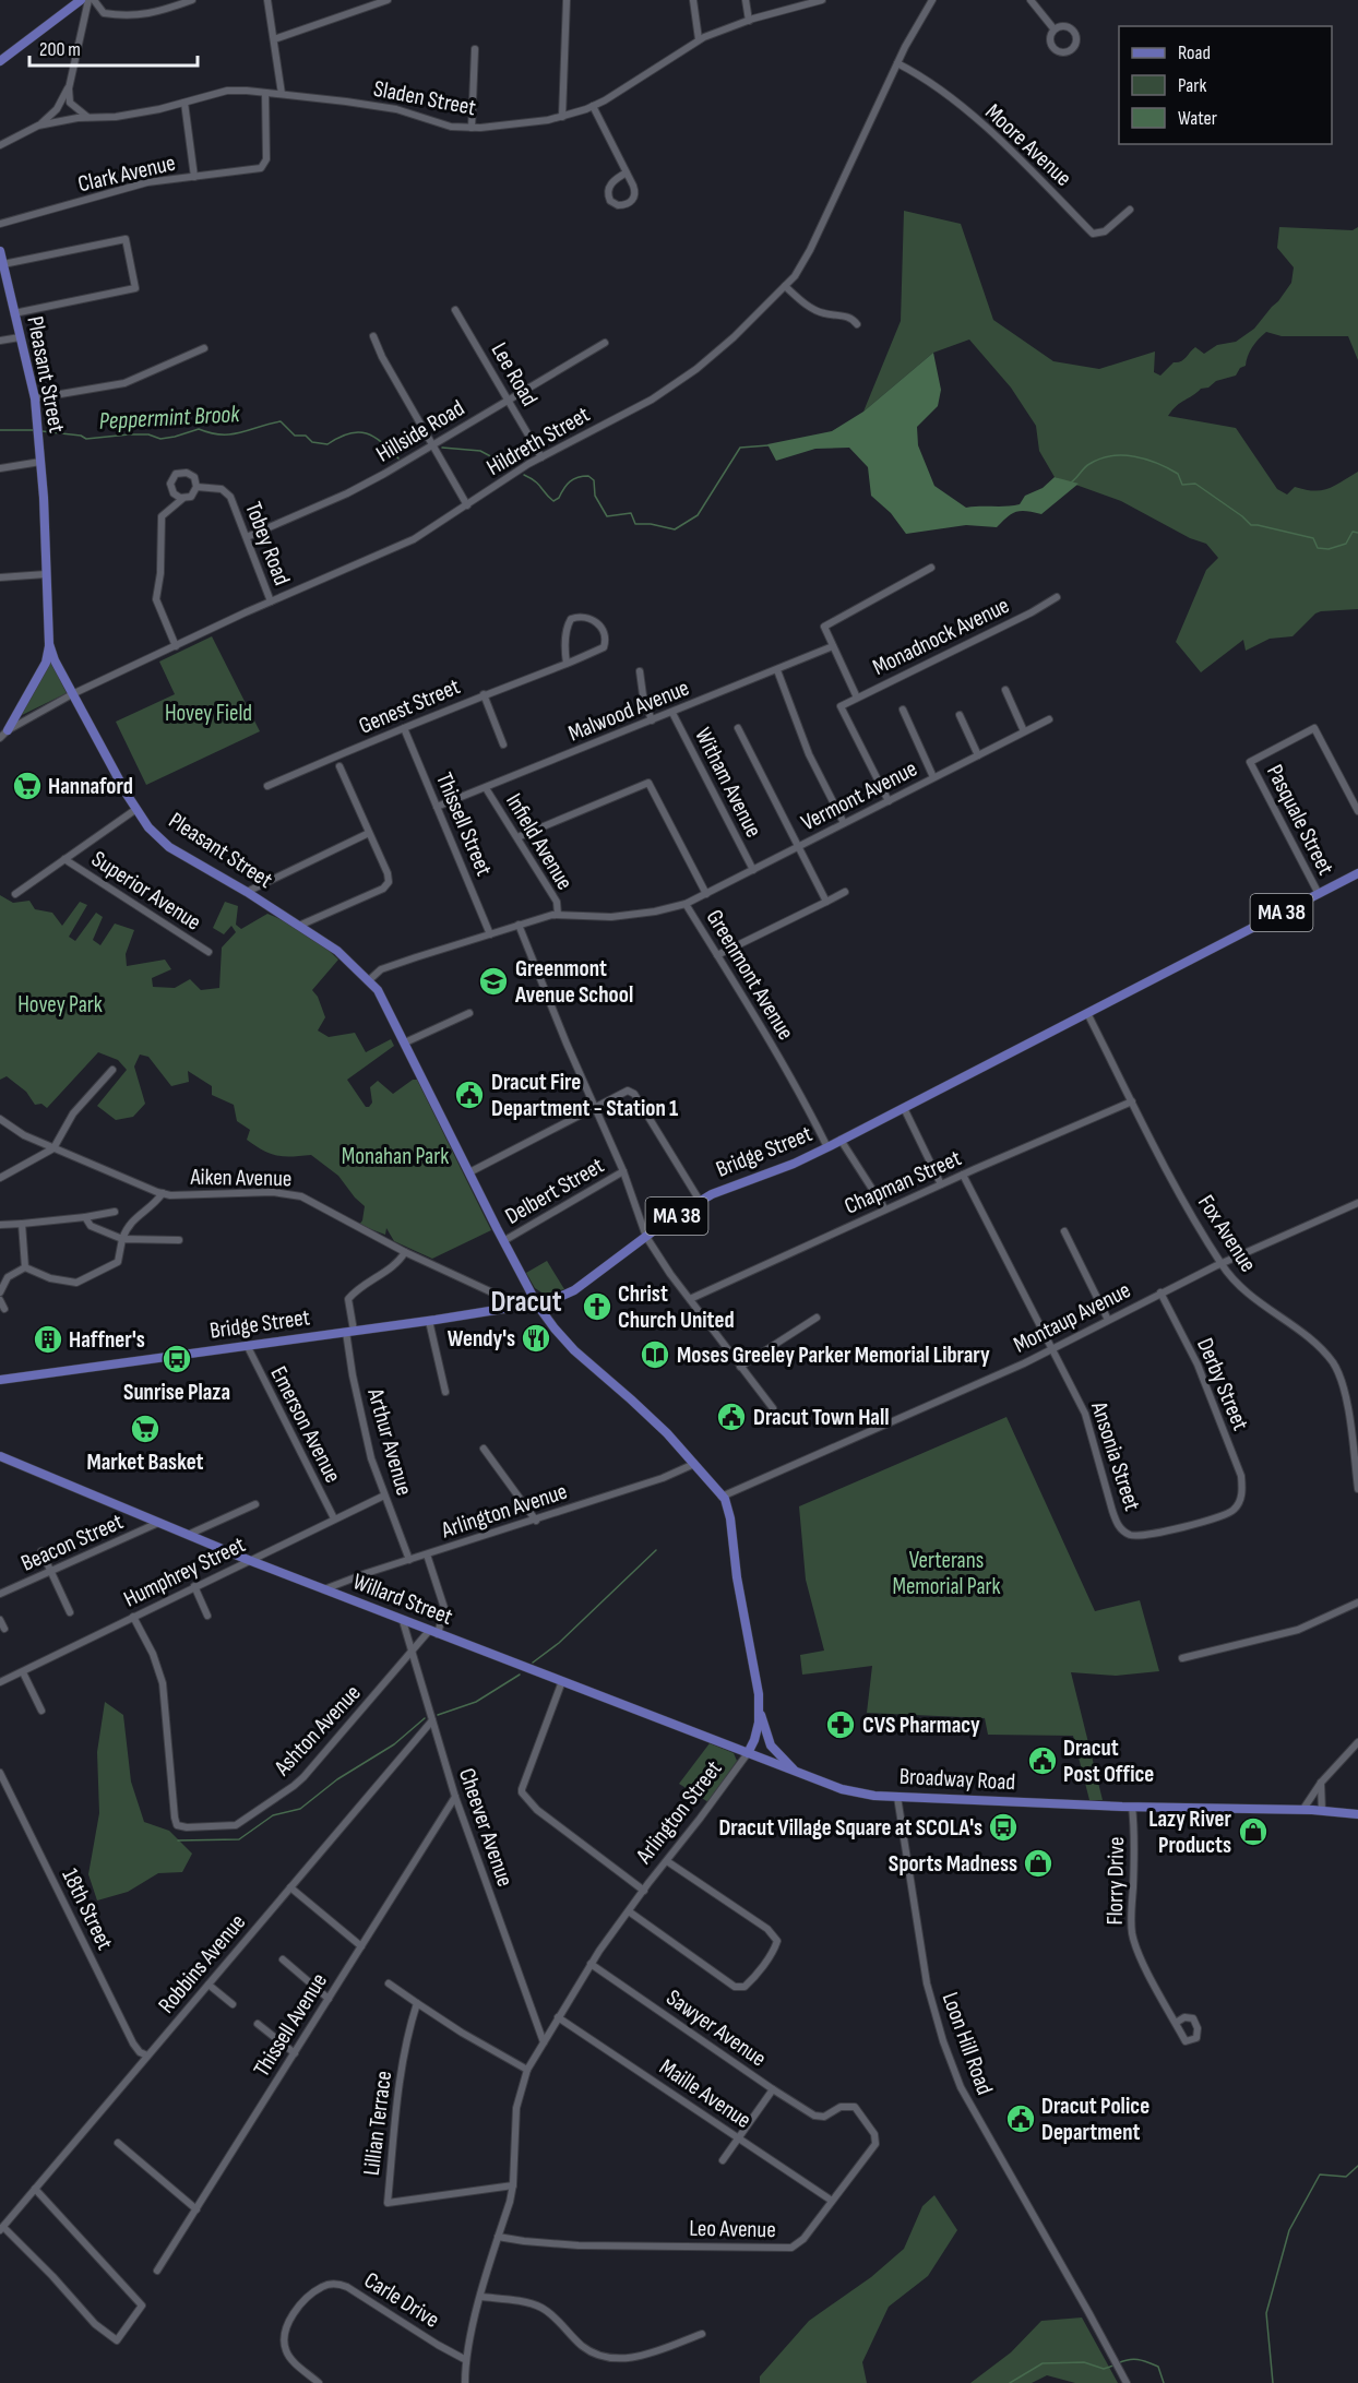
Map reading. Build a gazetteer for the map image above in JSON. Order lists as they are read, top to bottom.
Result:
{
  "streets": {
    "main road": [
      "Pleasant Street",
      "MA 38",
      "Bridge Street",
      "Willard Street",
      "Broadway Road",
      "Arlington Street"
    ],
    "street": [
      "Sladen Street",
      "Moore Avenue",
      "Clark Avenue",
      "Lee Road",
      "Hillside Road",
      "Hildreth Street",
      "Tobey Road",
      "Monadnock Avenue",
      "Genest Street",
      "Malwood Avenue",
      "Witham Avenue",
      "Vermont Avenue",
      "Pasquale Street",
      "Thissell Street",
      "Infield Avenue",
      "Superior Avenue",
      "Greenmont Avenue",
      "Aiken Avenue",
      "Chapman Street",
      "Delbert Street",
      "Fox Avenue",
      "Montaup Avenue",
      "Derby Street",
      "Emerson Avenue",
      "Arthur Avenue",
      "Ansonia Street",
      "Arlington Avenue",
      "Beacon Street",
      "Humphrey Street",
      "Ashton Avenue",
      "Cheever Avenue",
      "Florry Drive",
      "18th Street",
      "Robbins Avenue",
      "Thissell Avenue",
      "Sawyer Avenue",
      "Loon Hill Road",
      "Maille Avenue",
      "Lillian Terrace",
      "Leo Avenue",
      "Carle Drive"
    ]
  },
  "crossings": [
    ["Sladen Street", "Clark Avenue"],
    ["Moore Avenue", "Hildreth Street"],
    ["Pleasant Street", "Hildreth Street"],
    ["Pleasant Street", "Greenmont Avenue"],
    ["Pleasant Street", "Bridge Street"],
    ["Pleasant Street", "Delbert Street"],
    ["Pleasant Street", "Arlington Street"],
    ["Lee Road", "Hillside Road"],
    ["Lee Road", "Hildreth Street"],
    ["Hillside Road", "Tobey Road"],
    ["Hildreth Street", "Tobey Road"],
    ["Monadnock Avenue", "Vermont Avenue"],
    ["Genest Street", "Thissell Street"],
    ["Malwood Avenue", "Witham Avenue"],
    ["Malwood Avenue", "Thissell Street"],
    ["Malwood Avenue", "Infield Avenue"],
    ["Witham Avenue", "Vermont Avenue"],
    ["Vermont Avenue", "Greenmont Avenue"],
    ["Pasquale Street", "Bridge Street"],
    ["Thissell Street", "Greenmont Avenue"],
    ["Infield Avenue", "Greenmont Avenue"],
    ["Greenmont Avenue", "Bridge Street"],
    ["Bridge Street", "Aiken Avenue"],
    ["Bridge Street", "Fox Avenue"],
    ["Bridge Street", "Emerson Avenue"],
    ["Bridge Street", "Arthur Avenue"],
    ["Bridge Street", "Arlington Street"],
    ["Aiken Avenue", "Arthur Avenue"],
    ["Chapman Street", "Fox Avenue"],
    ["Chapman Street", "Ansonia Street"],
    ["Fox Avenue", "Montaup Avenue"],
    ["Montaup Avenue", "Derby Street"],
    ["Montaup Avenue", "Ansonia Street"],
    ["Montaup Avenue", "Arlington Street"],
    ["Derby Street", "Ansonia Street"],
    ["Emerson Avenue", "Humphrey Street"],
    ["Arthur Avenue", "Arlington Avenue"],
    ["Arthur Avenue", "Humphrey Street"],
    ["Arlington Avenue", "Willard Street"],
    ["Arlington Avenue", "Arlington Street"],
    ["Beacon Street", "Willard Street"],
    ["Humphrey Street", "Willard Street"],
    ["Humphrey Street", "Ashton Avenue"],
    ["Willard Street", "Ashton Avenue"],
    ["Willard Street", "Broadway Road"],
    ["Willard Street", "Arlington Street"],
    ["Willard Street", "Cheever Avenue"],
    ["Ashton Avenue", "Cheever Avenue"],
    ["Broadway Road", "Florry Drive"],
    ["Broadway Road", "Loon Hill Road"],
    ["Arlington Street", "Cheever Avenue"],
    ["Arlington Street", "Sawyer Avenue"],
    ["Arlington Street", "Maille Avenue"],
    ["Arlington Street", "Lillian Terrace"],
    ["Arlington Street", "Leo Avenue"],
    ["Arlington Street", "Carle Drive"],
    ["Cheever Avenue", "Robbins Avenue"],
    ["Cheever Avenue", "Thissell Avenue"],
    ["18th Street", "Robbins Avenue"],
    ["Sawyer Avenue", "Leo Avenue"],
    ["Maille Avenue", "Leo Avenue"]
  ],
  "districts": ["Dracut"],
  "water": ["Peppermint Brook"],
  "parks": [
    "Hovey Field",
    "Hovey Park",
    "Monahan Park",
    "Verterans Memorial Park"
  ],
  "places": {
    "supermarket": ["Hannaford", "Market Basket"],
    "school or university": ["Greenmont Avenue School"],
    "public building": [
      "Dracut Fire Department - Station 1",
      "Dracut Town Hall",
      "Dracut Post Office",
      "Dracut Police Department"
    ],
    "church": ["Christ Church United"],
    "restaurant": ["Wendy's"],
    "building": ["Haffner's"],
    "library": ["Moses Greeley Parker Memorial Library"],
    "bus stop": ["Sunrise Plaza", "Dracut Village Square at SCOLA's"],
    "pharmacy": ["CVS Pharmacy"],
    "shop": ["Lazy River Products", "Sports Madness"]
  },
  "legend": ["Road", "Park", "Water"],
  "scale_bar": "200 m"
}
